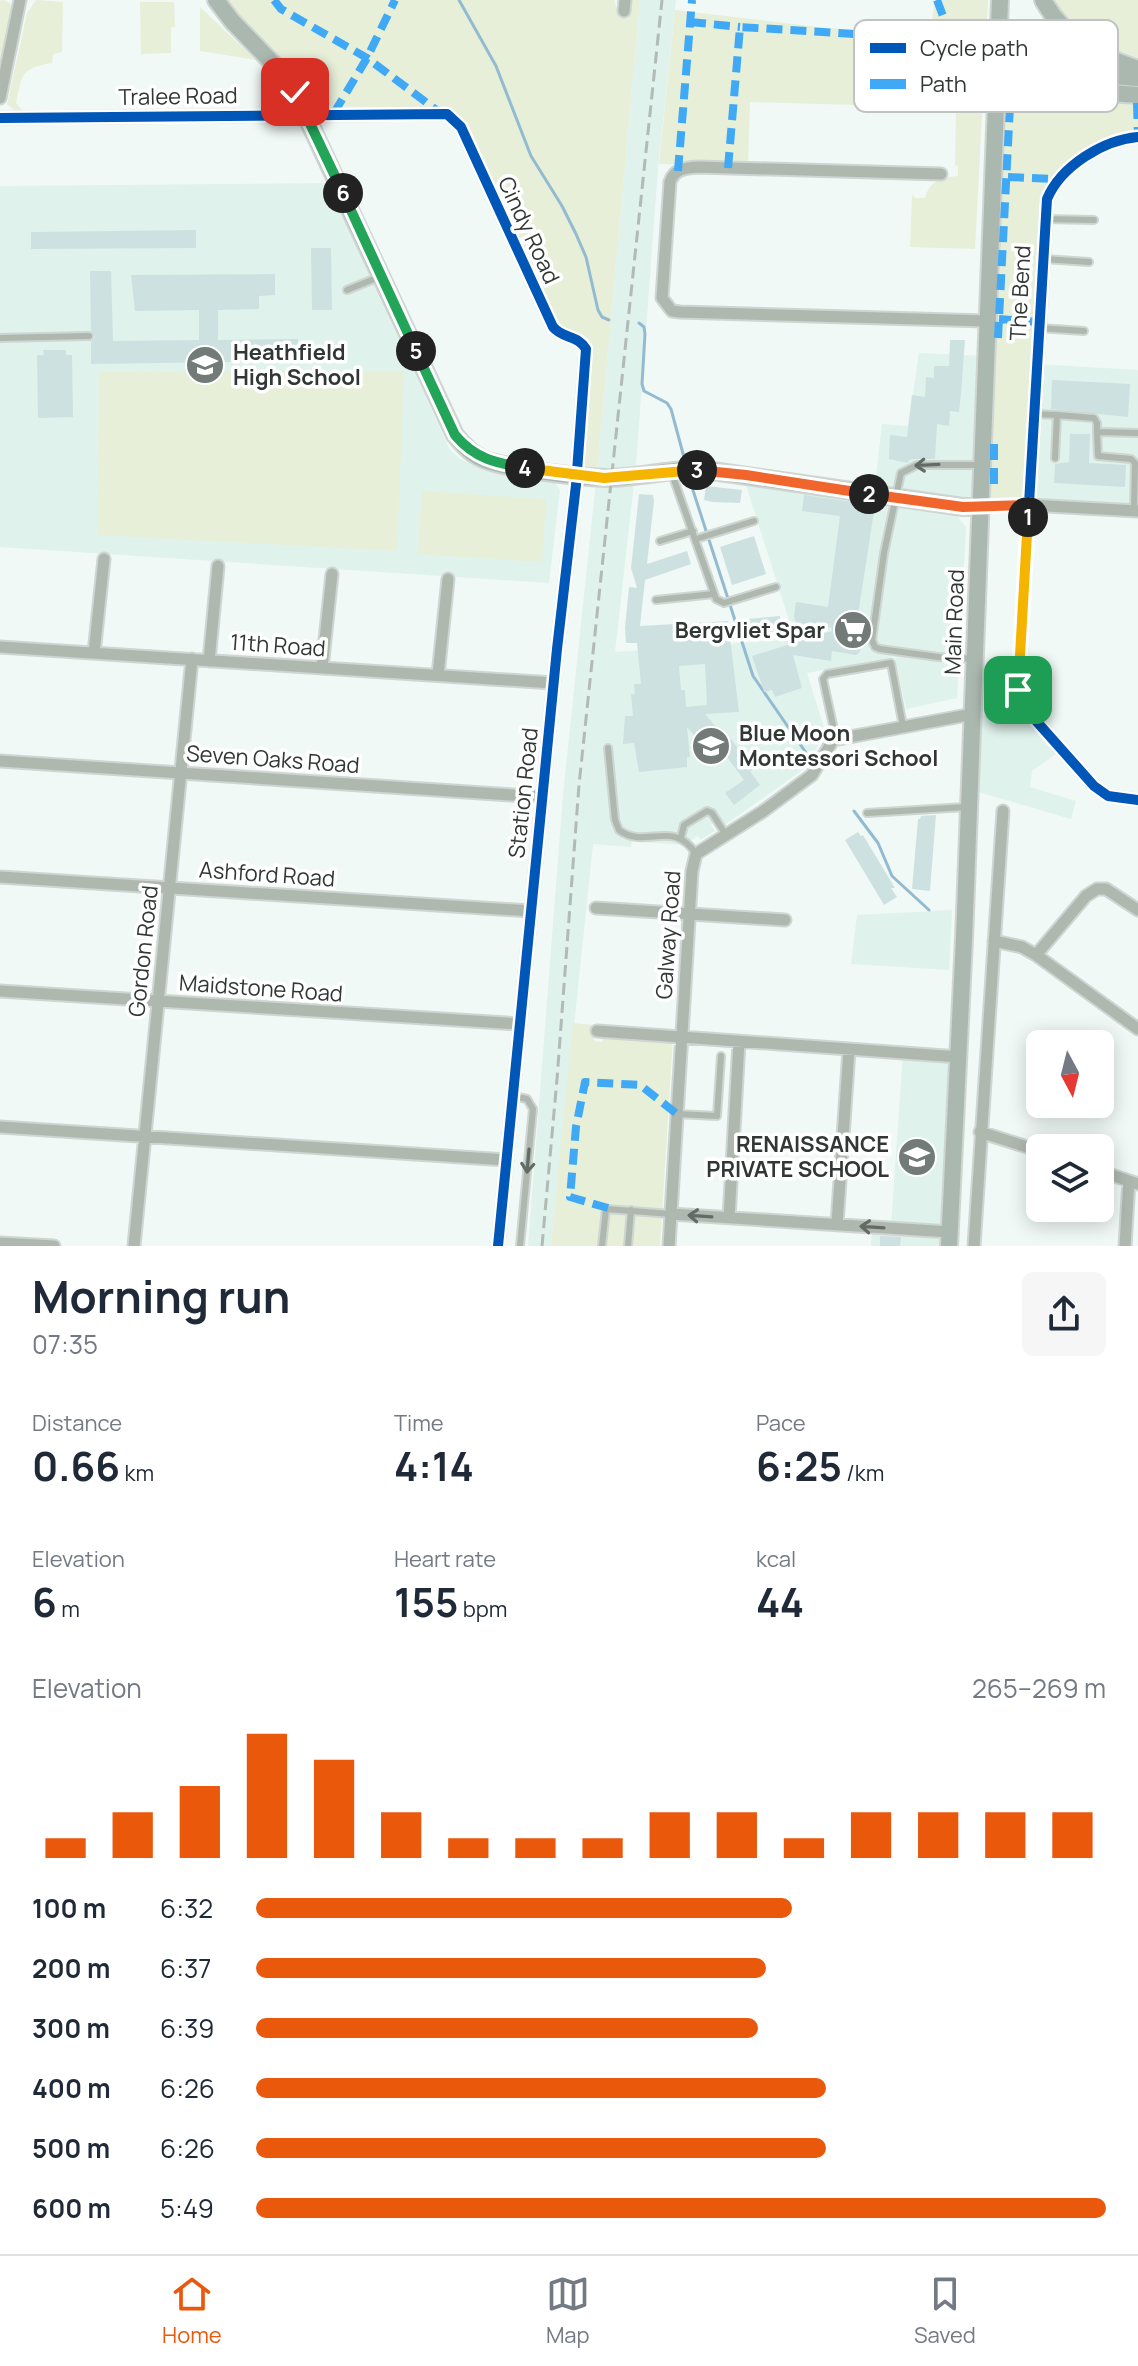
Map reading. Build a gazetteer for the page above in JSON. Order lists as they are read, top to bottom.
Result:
{
  "streets": {
    "main road": ["Main Road"],
    "street": [
      "Tralee Road",
      "Cindy Road",
      "The Bend",
      "11th Road",
      "Seven Oaks Road",
      "Station Road",
      "Ashford Road",
      "Galway Road",
      "Gordon Road",
      "Maidstone Road"
    ]
  },
  "crossings": [
    ["Tralee Road", "Cindy Road"],
    ["Cindy Road", "Station Road"],
    ["11th Road", "Station Road"],
    ["11th Road", "Gordon Road"],
    ["Seven Oaks Road", "Station Road"],
    ["Seven Oaks Road", "Gordon Road"],
    ["Station Road", "Ashford Road"],
    ["Station Road", "Maidstone Road"],
    ["Ashford Road", "Gordon Road"],
    ["Gordon Road", "Maidstone Road"]
  ],
  "places": {
    "school or university": ["Heathfield High School", "Blue Moon Montessori School", "RENAISSANCE PRIVATE SCHOOL"],
    "supermarket": ["Bergvliet Spar"]
  },
  "legend": ["Cycle path", "Path"],
  "north": "bottom",
  "page": {
    "pins": [
      "6",
      "5",
      "4",
      "3",
      "2",
      "1"
    ],
    "heading": ["Morning run", "07:35"],
    "stats": [
      ["Distance", "0.66 km"],
      ["Time", "4:14"],
      ["Pace", "6:25 /km"],
      ["Elevation", "6 m"],
      ["Heart rate", "155 bpm"],
      ["kcal", "44"]
    ],
    "chart": ["Elevation", "265–269 m"],
    "list": [
      {
        "name": "100 m",
        "note": "6:32"
      },
      {
        "name": "200 m",
        "note": "6:37"
      },
      {
        "name": "300 m",
        "note": "6:39"
      },
      {
        "name": "400 m",
        "note": "6:26"
      },
      {
        "name": "500 m",
        "note": "6:26"
      },
      {
        "name": "600 m",
        "note": "5:49"
      }
    ],
    "tabs": ["Home", "Map", "Saved"]
  }
}
